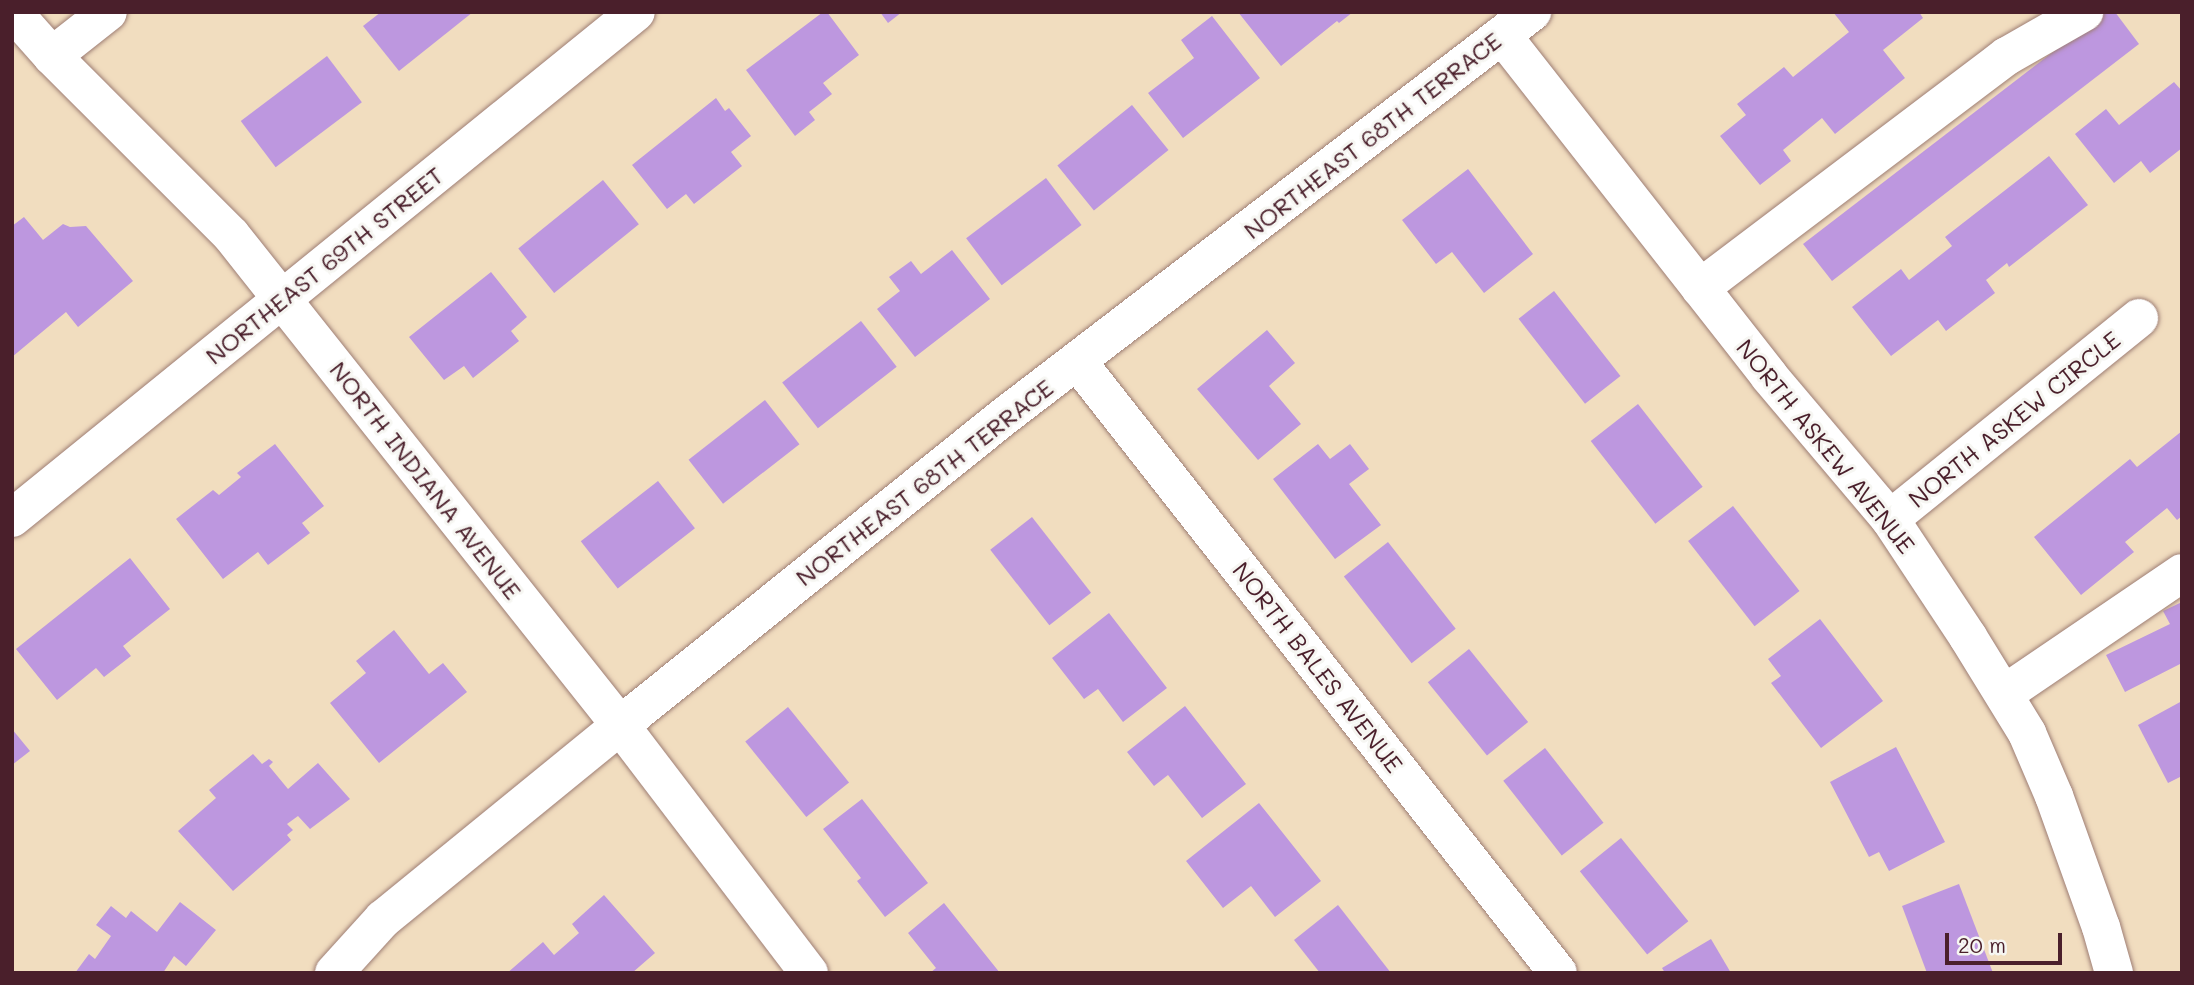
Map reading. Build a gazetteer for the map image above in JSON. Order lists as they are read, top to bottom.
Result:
{
  "streets": {
    "street": [
      "NORTHEAST 68TH TERRACE",
      "NORTHEAST 69TH STREET",
      "NORTH ASKEW CIRCLE",
      "NORTH ASKEW AVENUE",
      "NORTH INDIANA AVENUE",
      "NORTH BALES AVENUE"
    ]
  },
  "crossings": [
    ["NORTHEAST 68TH TERRACE", "NORTH ASKEW AVENUE"],
    ["NORTHEAST 68TH TERRACE", "NORTH INDIANA AVENUE"],
    ["NORTHEAST 68TH TERRACE", "NORTH BALES AVENUE"],
    ["NORTHEAST 69TH STREET", "NORTH INDIANA AVENUE"],
    ["NORTH ASKEW CIRCLE", "NORTH ASKEW AVENUE"]
  ],
  "scale_bar": "20 m"
}
